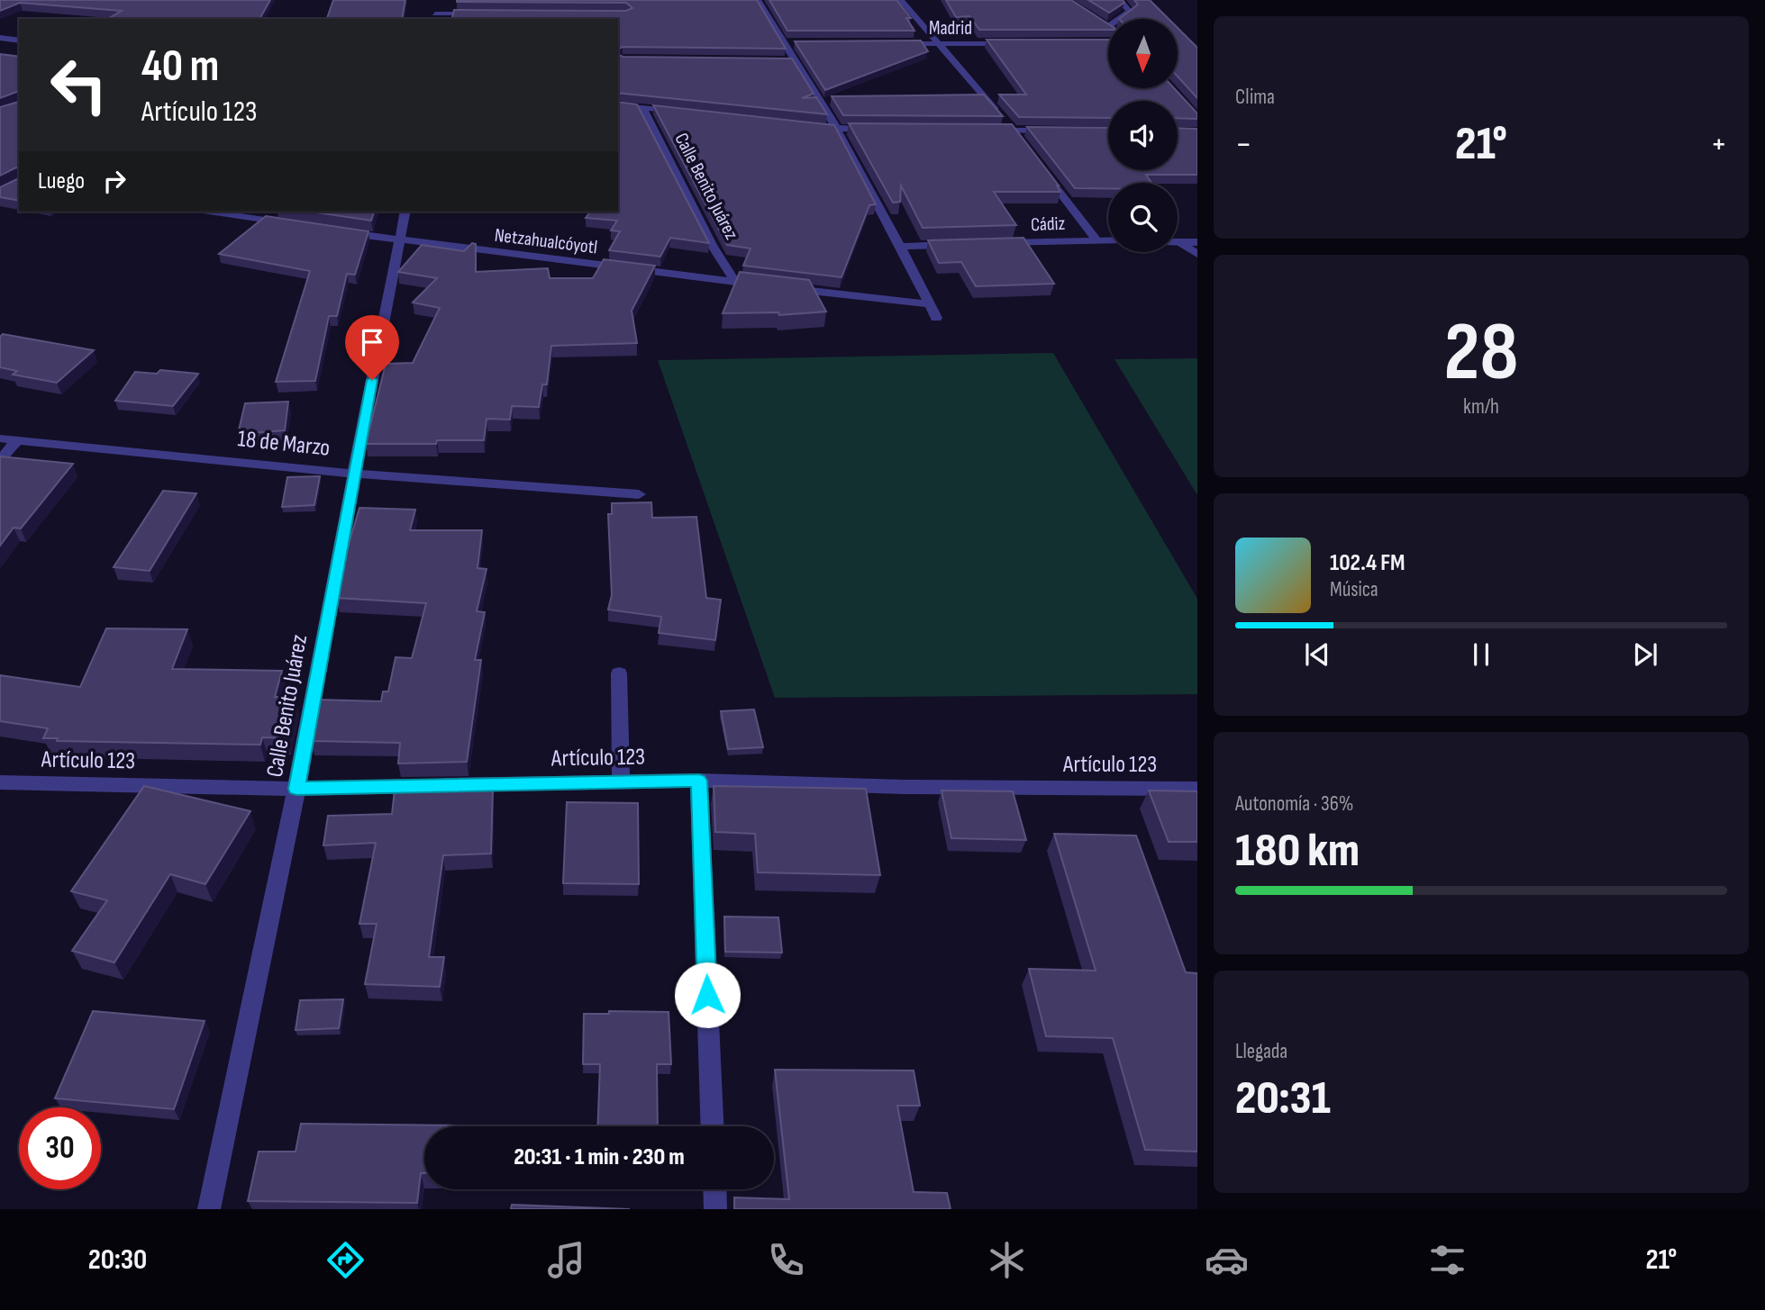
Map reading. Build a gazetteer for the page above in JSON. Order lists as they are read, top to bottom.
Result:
{
  "streets": {
    "street": [
      "Madrid",
      "Calle Benito Juárez",
      "Cádiz",
      "Netzahualcóyotl",
      "18 de Marzo",
      "Artículo 123"
    ]
  },
  "crossings": [
    ["Calle Benito Juárez", "Netzahualcóyotl"],
    ["Calle Benito Juárez", "18 de Marzo"],
    ["Calle Benito Juárez", "Artículo 123"]
  ],
  "north": "bottom",
  "page": {
    "tile": [
      "Clima",
      ["28", "km/h"],
      ["Autonomía · 36%", "180 km"],
      ["Llegada", "20:31"]
    ],
    "turn": ["40 m", "Artículo 123"],
    "heat": ["−", "21°", "+"],
    "then": "Luego",
    "song": ["102.4 FM", "Música"],
    "limit": "30",
    "trip": "20:31 · 1 min · 230 m",
    "tabs": ["20:30", "21°"]
  }
}
